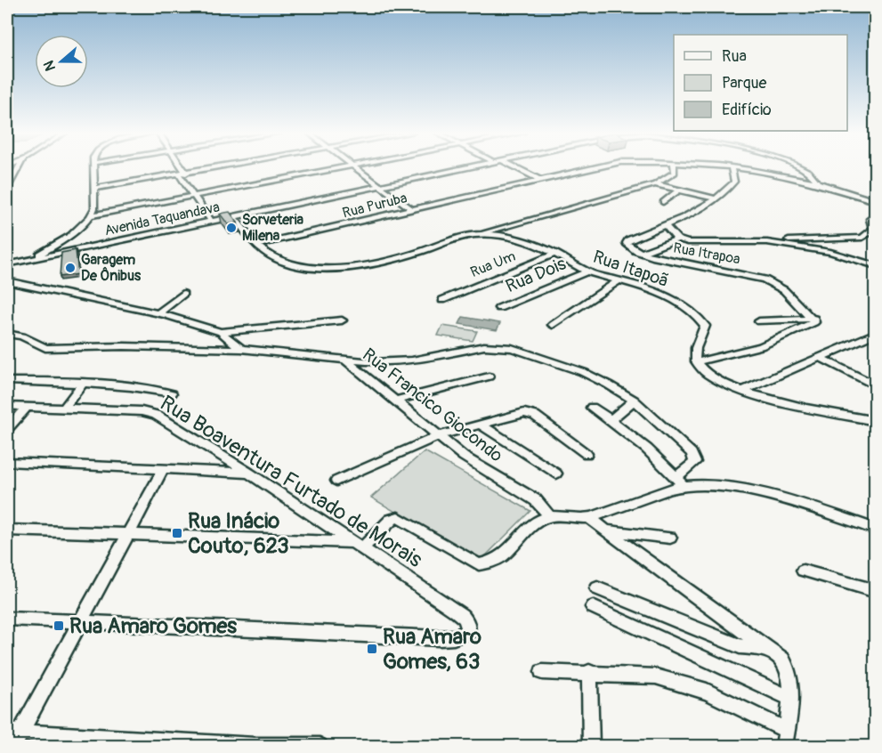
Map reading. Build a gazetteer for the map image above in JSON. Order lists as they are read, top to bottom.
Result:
{
  "streets": {
    "street": [
      "Rua Puruba",
      "Avenida Taquandava",
      "Rua Itrapoa",
      "Rua Um",
      "Rua Itapoã",
      "Rua Dois",
      "Rua Francico Giocondo",
      "Rua Boaventura Furtado de Morais"
    ]
  },
  "crossings": [
    ["Rua Puruba", "Avenida Taquandava"],
    ["Rua Puruba", "Rua Itapoã"],
    ["Avenida Taquandava", "Rua Itapoã"],
    ["Rua Um", "Rua Itapoã"],
    ["Rua Itapoã", "Rua Dois"]
  ],
  "places": {
    "other": ["Sorveteria Milena", "Garagem De Ônibus"],
    "transit": ["Rua Inácio Couto, 623", "Rua Amaro Gomes", "Rua Amaro Gomes, 63"]
  },
  "legend": ["Rua", "Parque", "Edifício"],
  "north": "left"
}
